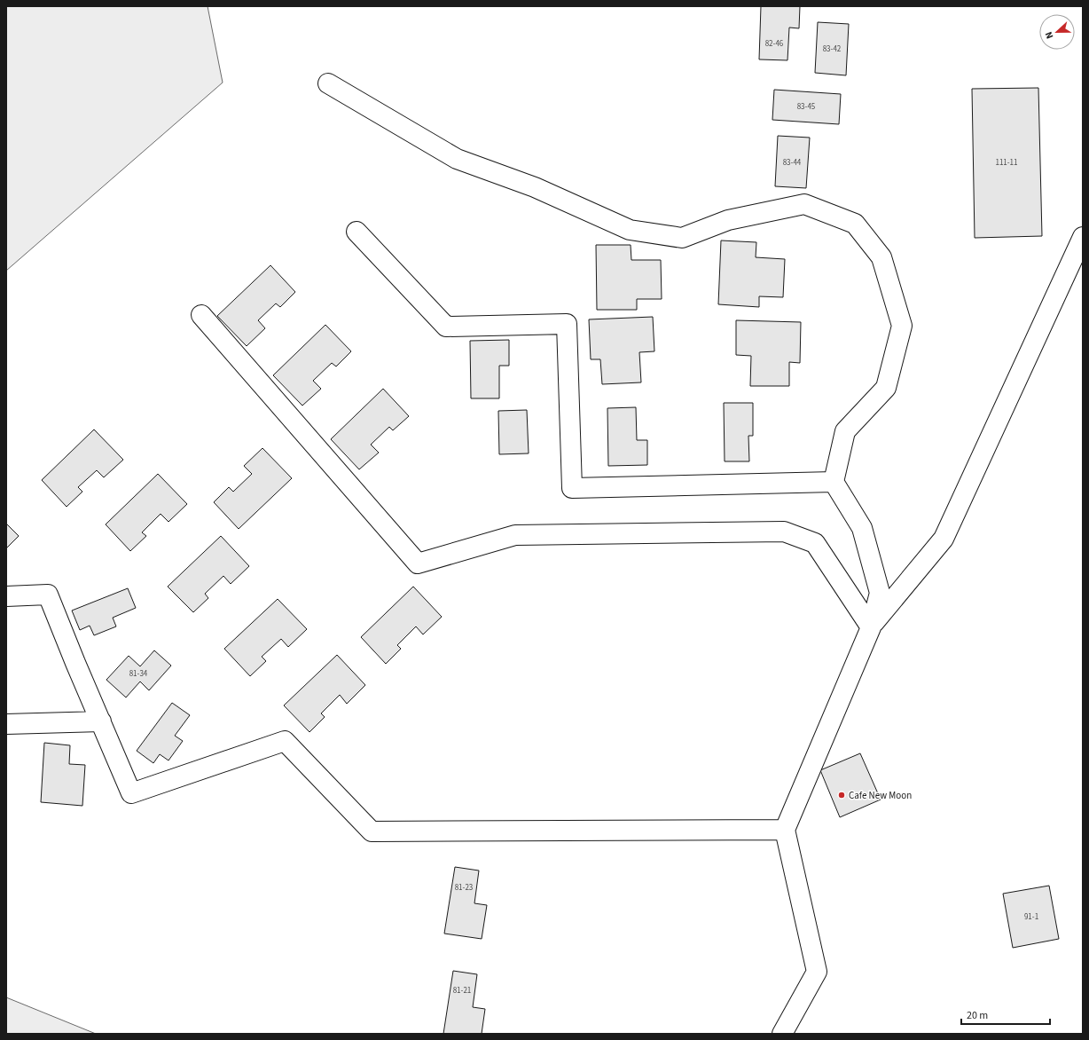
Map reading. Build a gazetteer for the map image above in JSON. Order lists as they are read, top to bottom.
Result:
{
  "places": ["Cafe New Moon"],
  "house_numbers": [
    "82-46",
    "83-42",
    "83-45",
    "83-44",
    "111-11",
    "81-34",
    "81-23",
    "91-1",
    "81-21"
  ],
  "scale_bar": "20 m",
  "north": "left"
}
